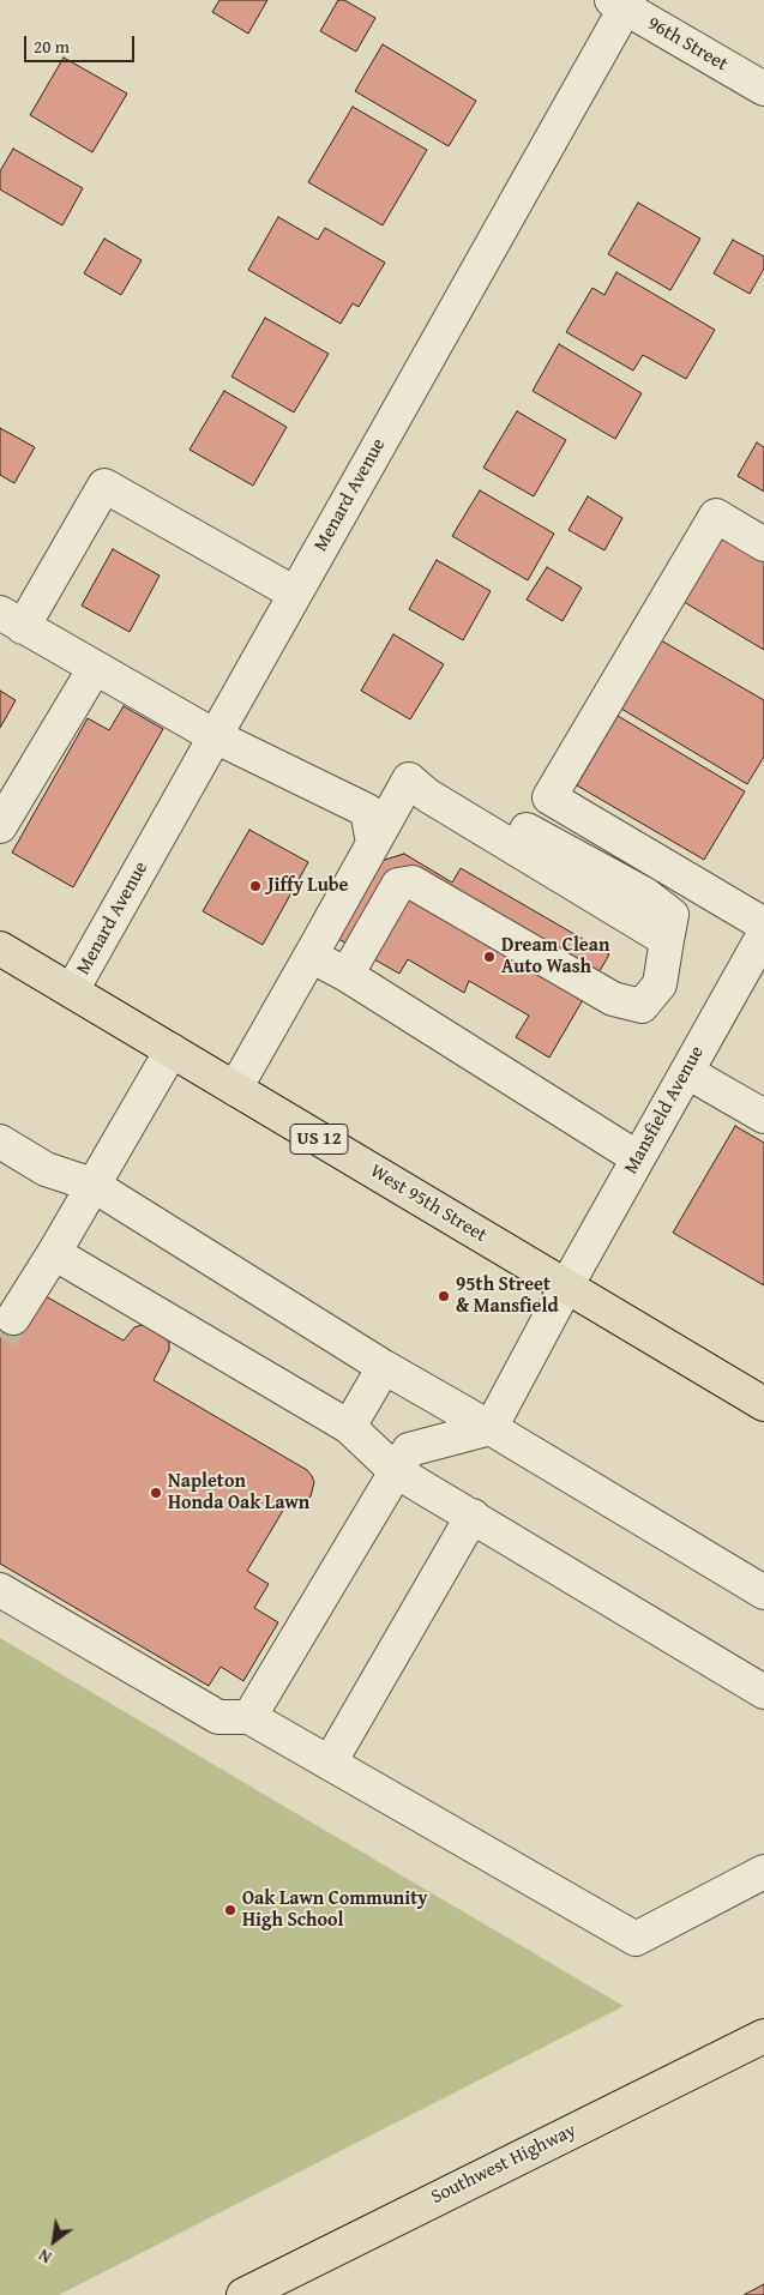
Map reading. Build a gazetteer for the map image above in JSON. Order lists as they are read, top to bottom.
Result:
{
  "streets": {
    "main road": ["US 12", "West 95th Street", "Southwest Highway"],
    "street": ["96th Street", "Menard Avenue", "Mansfield Avenue"]
  },
  "crossings": [
    ["96th Street", "Menard Avenue"],
    ["Menard Avenue", "West 95th Street"],
    ["Mansfield Avenue", "West 95th Street"]
  ],
  "places": [
    "Jiffy Lube",
    "Dream Clean Auto Wash",
    "95th Street & Mansfield",
    "Napleton Honda Oak Lawn",
    "Oak Lawn Community High School"
  ],
  "scale_bar": "20 m",
  "north": "bottom left"
}
